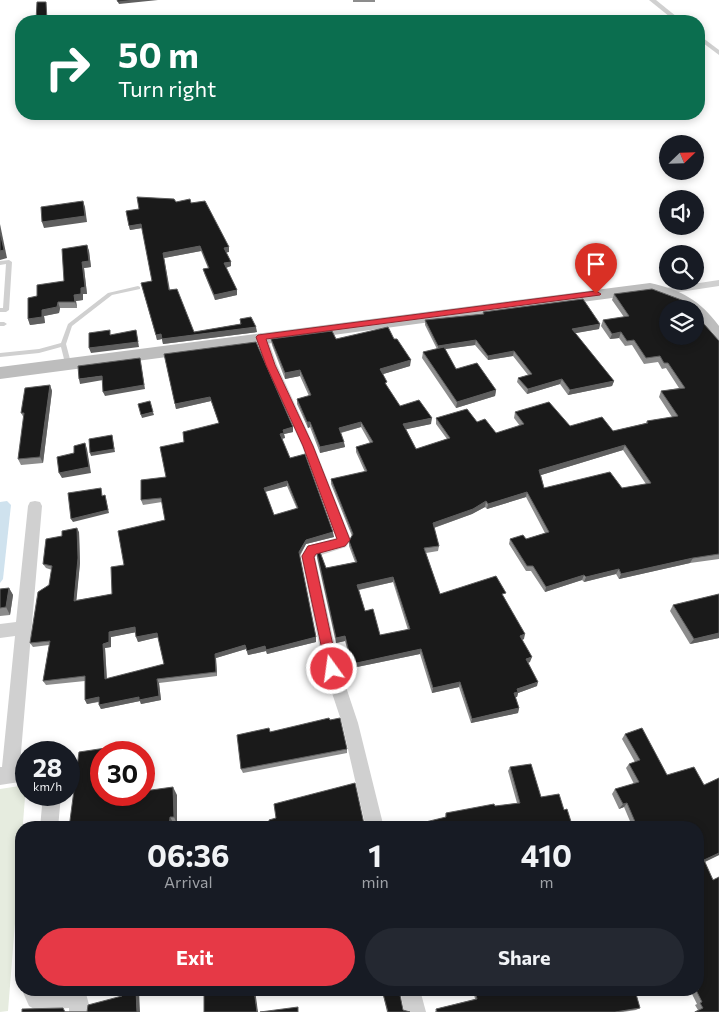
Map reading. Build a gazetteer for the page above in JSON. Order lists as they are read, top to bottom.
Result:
{
  "north": "top right",
  "page": {
    "turn": ["50 m", "Turn right"],
    "speed": "28 km/h",
    "limit": "30",
    "eta": [
      "06:36",
      "Arrival",
      "1",
      "min",
      "410",
      "m"
    ],
    "buttons": ["Exit", "Share"]
  }
}
